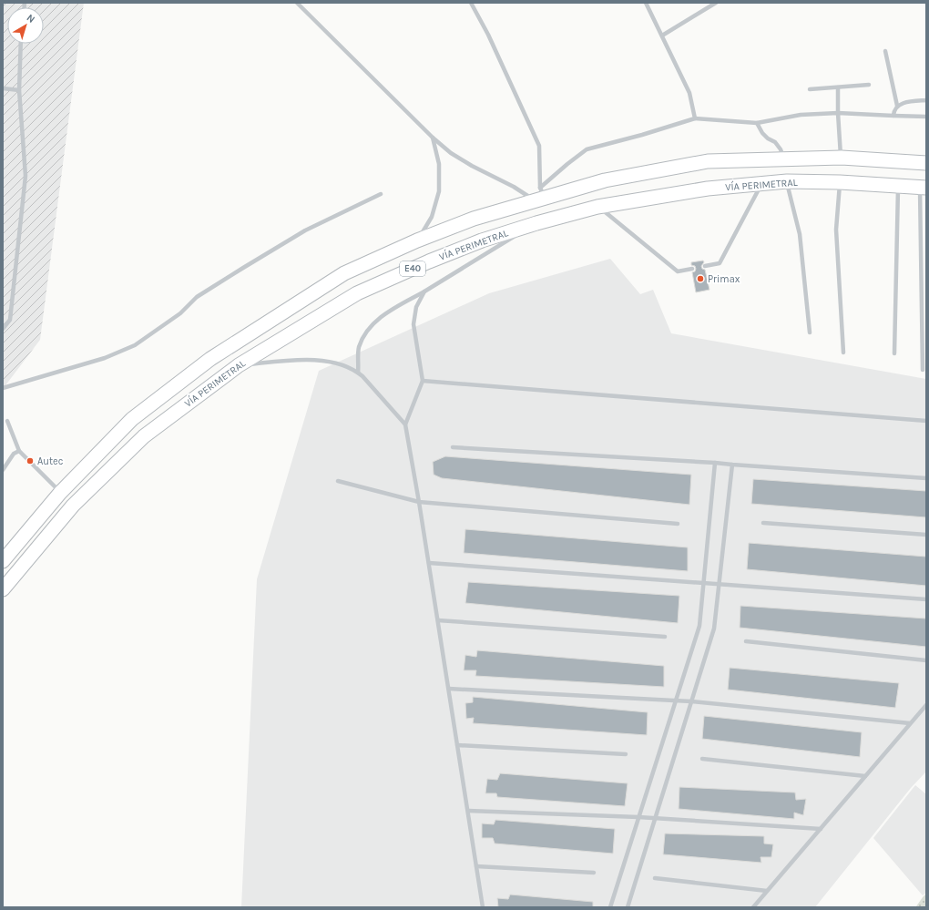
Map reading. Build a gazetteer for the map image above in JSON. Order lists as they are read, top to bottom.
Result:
{
  "streets": {
    "highway": ["VÍA PERIMETRAL", "E40"]
  },
  "places": ["Primax", "Autec"],
  "north": "top right"
}
